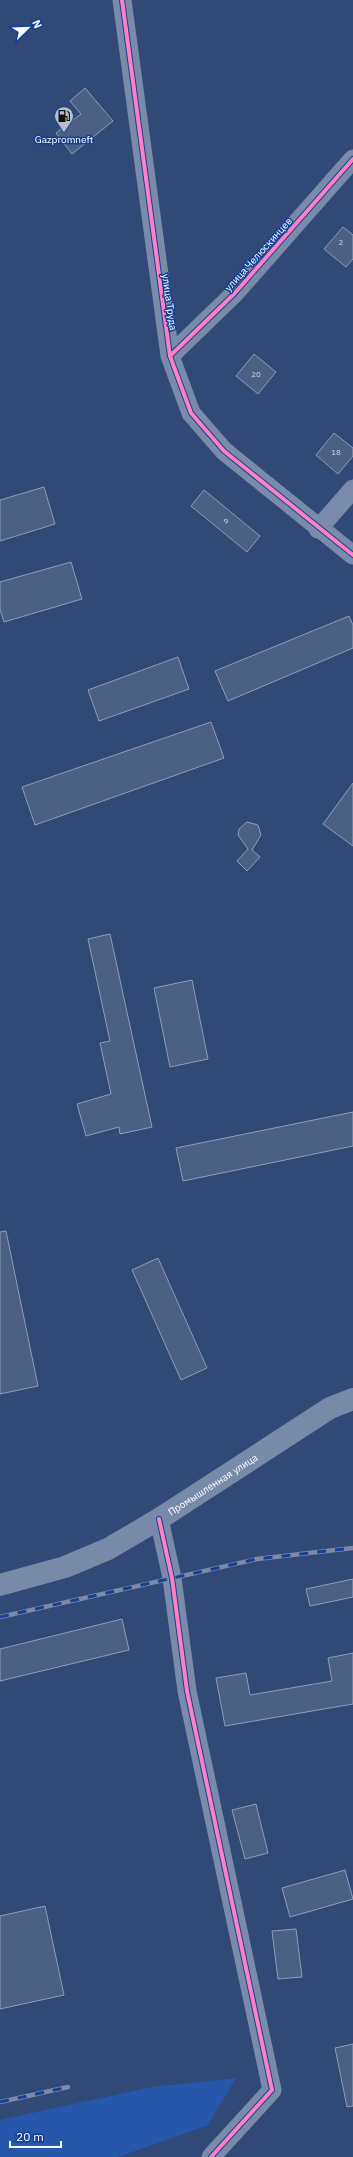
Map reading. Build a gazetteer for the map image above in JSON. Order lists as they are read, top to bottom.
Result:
{
  "streets": {
    "main road": ["Промышленная улица"],
    "street": ["улица Челюскинцев", "улица Труда"]
  },
  "crossings": [
    ["улица Челюскинцев", "улица Труда"]
  ],
  "places": {
    "fuel station": ["Gazpromneft"]
  },
  "house_numbers": [
    "2",
    "20",
    "18",
    "9"
  ],
  "scale_bar": "20 m",
  "north": "top right"
}
